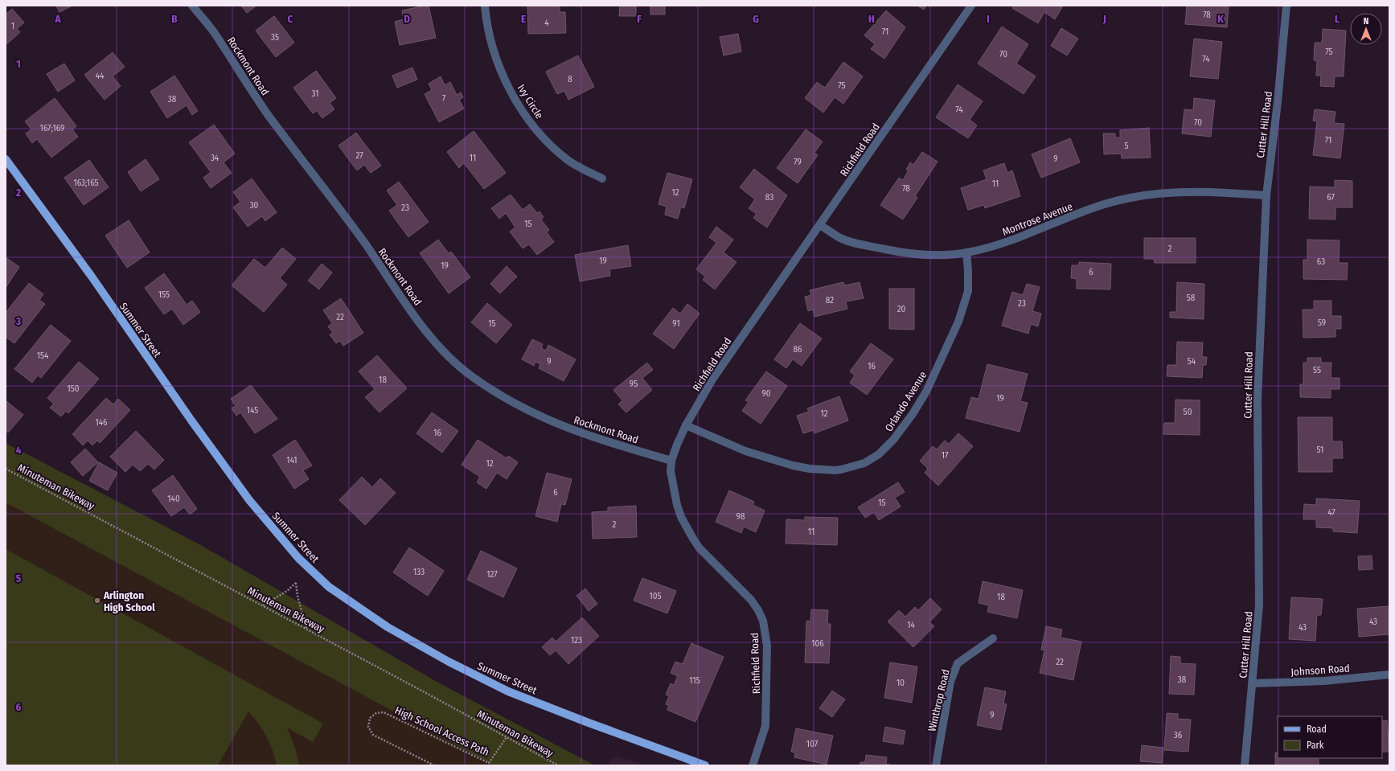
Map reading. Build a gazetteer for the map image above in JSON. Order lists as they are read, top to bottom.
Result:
{
  "streets": {
    "main road": ["Summer Street"],
    "street": [
      "Rockmont Road",
      "Ivy Circle",
      "Cutter Hill Road",
      "Richfield Road",
      "Montrose Avenue",
      "Orlando Avenue",
      "Johnson Road",
      "Winthrop Road"
    ],
    "path": ["Minuteman Bikeway", "High School Access Path"]
  },
  "crossings": [
    ["Rockmont Road", "Richfield Road"],
    ["Cutter Hill Road", "Montrose Avenue"],
    ["Cutter Hill Road", "Johnson Road"],
    ["Richfield Road", "Montrose Avenue"],
    ["Richfield Road", "Orlando Avenue"],
    ["Montrose Avenue", "Orlando Avenue"],
    ["Minuteman Bikeway", "High School Access Path"]
  ],
  "places": ["Arlington High School"],
  "house_numbers": [
    "78",
    "4",
    "1",
    "71",
    "35",
    "75",
    "70",
    "74",
    "44",
    "8",
    "75",
    "31",
    "7",
    "38",
    "74",
    "70",
    "167;169",
    "71",
    "5",
    "27",
    "34",
    "11",
    "9",
    "79",
    "163;165",
    "11",
    "78",
    "12",
    "83",
    "67",
    "30",
    "23",
    "15",
    "2",
    "19",
    "63",
    "19",
    "6",
    "155",
    "58",
    "82",
    "23",
    "20",
    "22",
    "59",
    "15",
    "91",
    "86",
    "154",
    "9",
    "54",
    "16",
    "55",
    "18",
    "95",
    "150",
    "90",
    "19",
    "145",
    "50",
    "12",
    "146",
    "16",
    "51",
    "17",
    "141",
    "12",
    "6",
    "140",
    "15",
    "47",
    "98",
    "2",
    "11",
    "133",
    "127",
    "105",
    "18",
    "43",
    "14",
    "43",
    "123",
    "106",
    "22",
    "38",
    "115",
    "10",
    "9",
    "36",
    "107"
  ],
  "legend": ["Road", "Park"],
  "north": "top",
  "grid": {
    "columns": [
      "A",
      "B",
      "C",
      "D",
      "E",
      "F",
      "G",
      "H",
      "I",
      "J",
      "K",
      "L"
    ],
    "rows": [
      "1",
      "2",
      "3",
      "4",
      "5",
      "6"
    ]
  }
}
